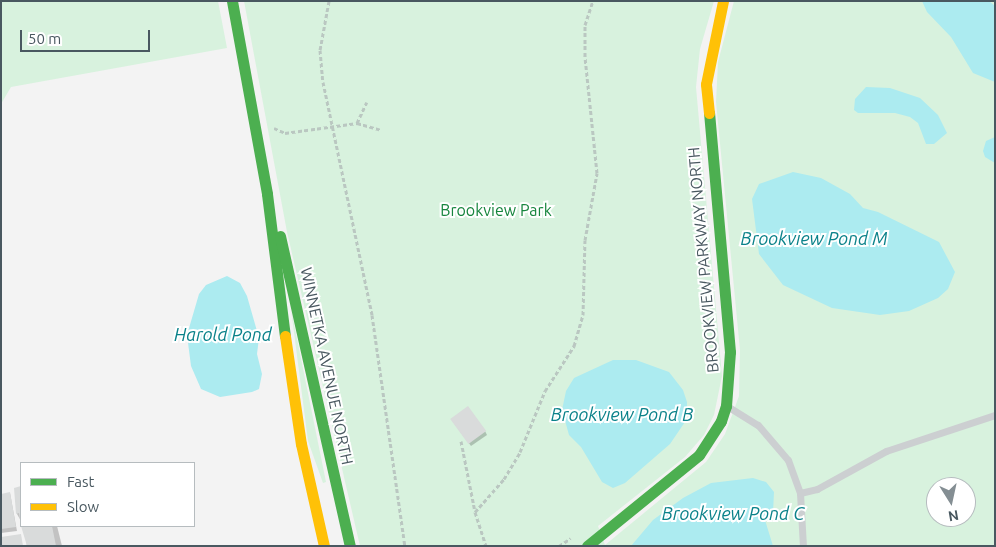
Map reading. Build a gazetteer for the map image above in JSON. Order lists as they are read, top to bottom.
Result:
{
  "streets": {
    "street": ["BROOKVIEW PARKWAY NORTH", "WINNETKA AVENUE NORTH"]
  },
  "water": [
    "Brookview Pond M",
    "Harold Pond",
    "Brookview Pond B",
    "Brookview Pond C"
  ],
  "parks": ["Brookview Park"],
  "legend": ["Fast", "Slow"],
  "scale_bar": "50 m",
  "north": "bottom"
}
